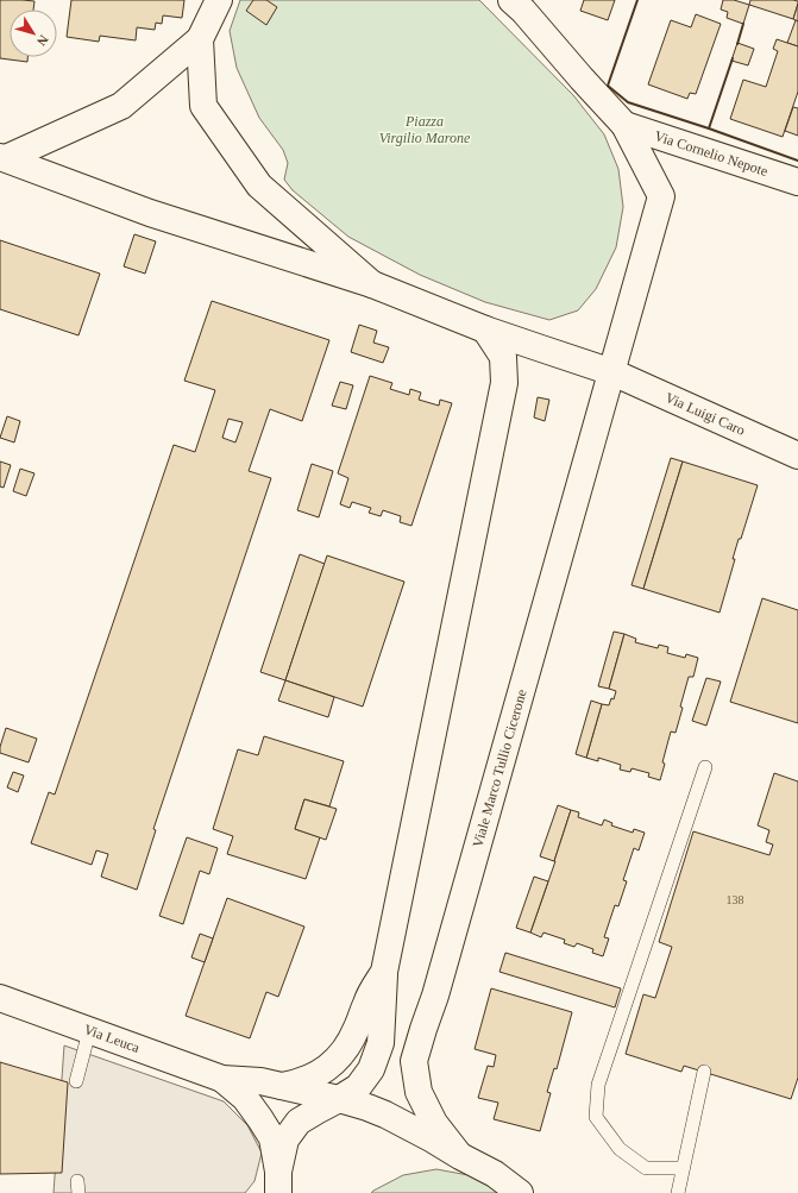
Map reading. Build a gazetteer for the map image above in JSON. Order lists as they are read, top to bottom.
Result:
{
  "streets": {
    "street": [
      "Via Cornelio Nepote",
      "Via Luigi Caro",
      "Viale Marco Tullio Cicerone",
      "Via Leuca"
    ]
  },
  "crossings": [
    ["Via Luigi Caro", "Viale Marco Tullio Cicerone"],
    ["Viale Marco Tullio Cicerone", "Via Leuca"]
  ],
  "parks": ["Piazza Virgilio Marone"],
  "house_numbers": ["138"],
  "north": "bottom right"
}
